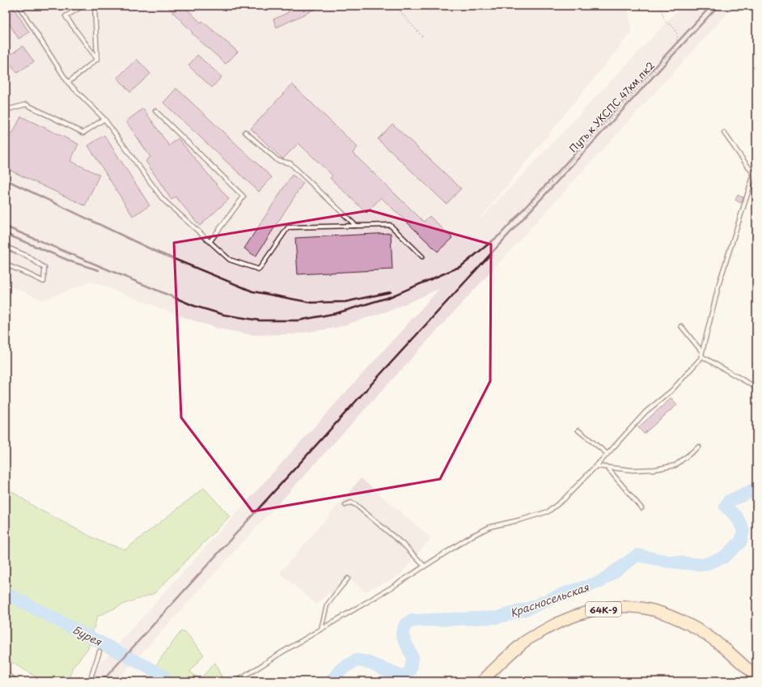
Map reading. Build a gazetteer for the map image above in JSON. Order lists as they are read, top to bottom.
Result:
{
  "streets": {
    "main road": ["64К-9"],
    "path": ["Путь к УКСПС 47км пк2"]
  },
  "water": ["Красносельская", "Бурея"]
}
